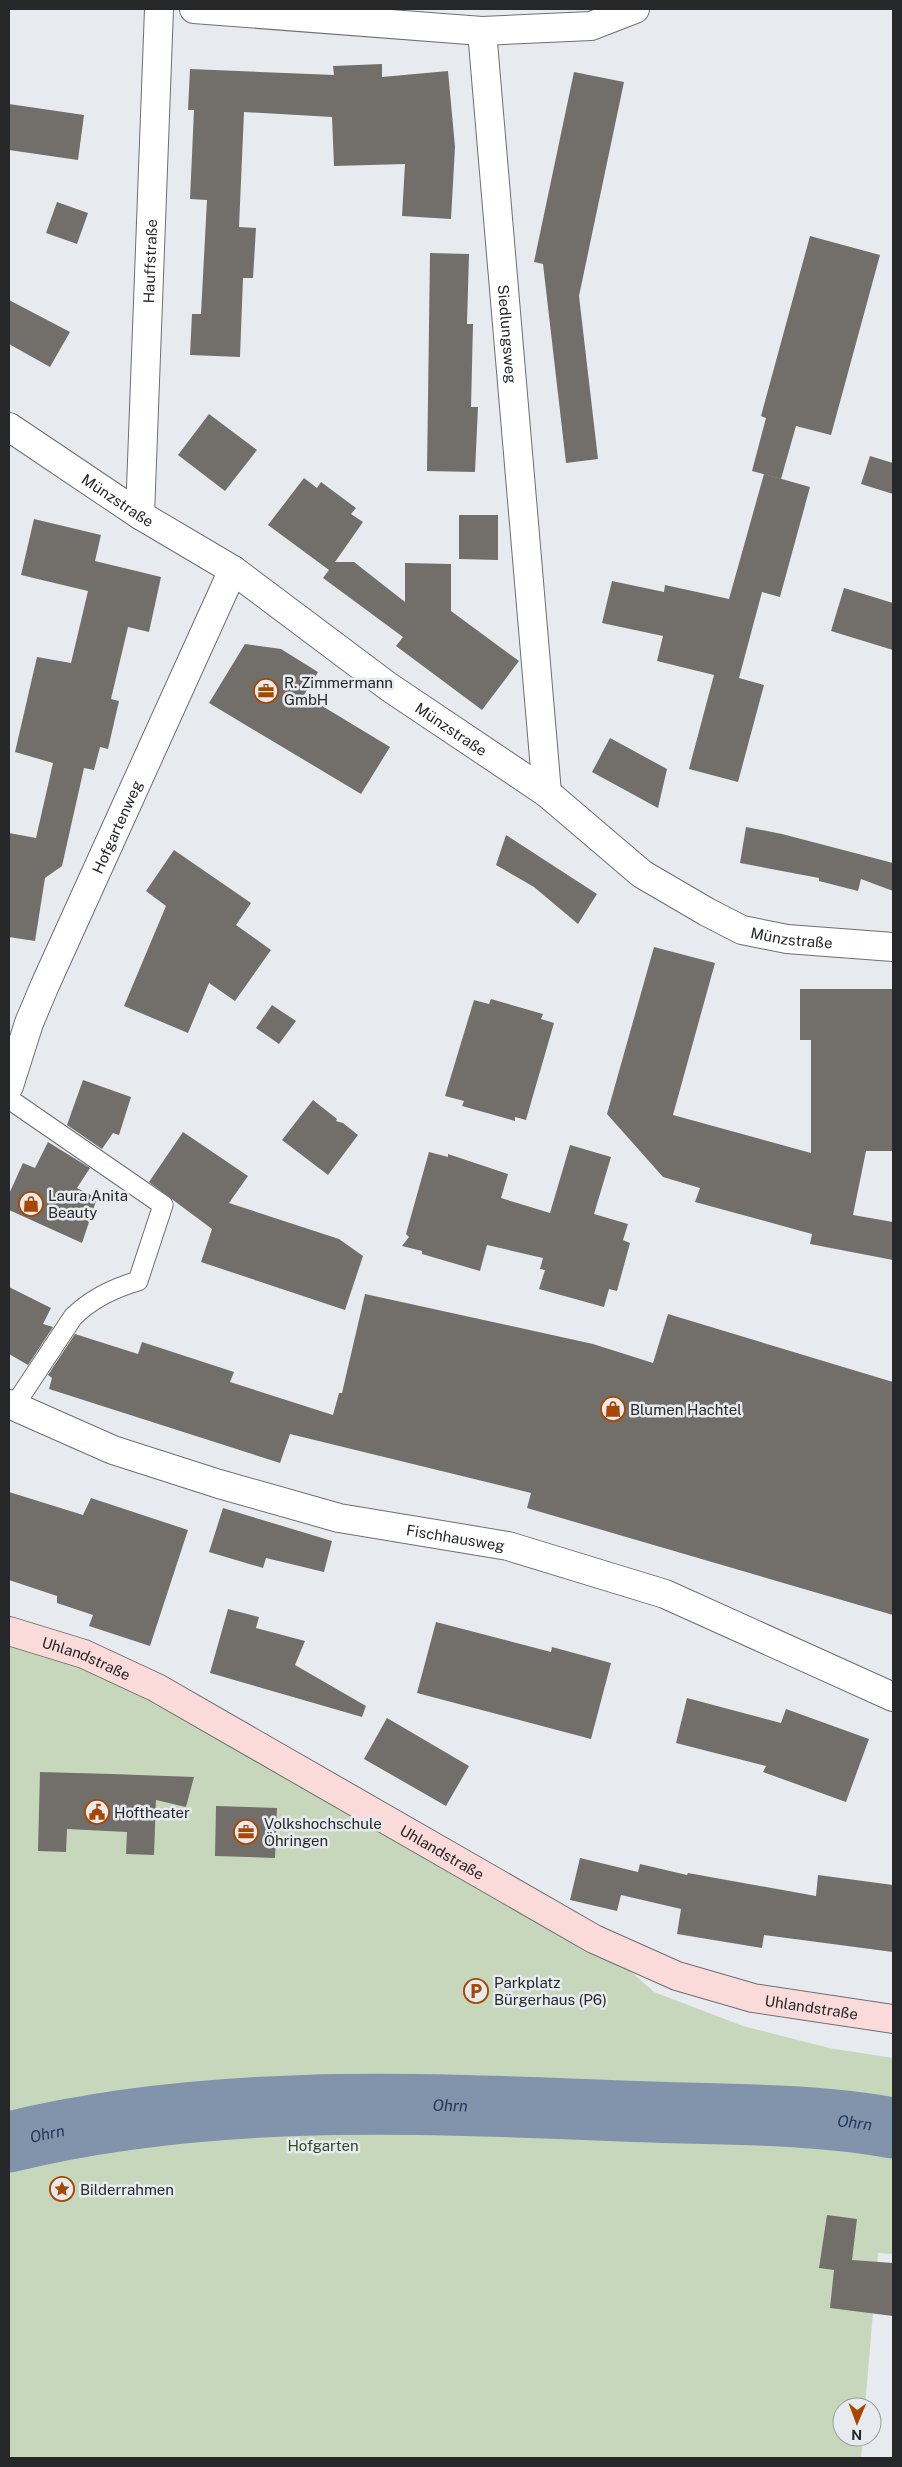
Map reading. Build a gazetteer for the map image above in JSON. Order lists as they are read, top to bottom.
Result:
{
  "streets": {
    "main road": ["Uhlandstraße"],
    "street": [
      "Hauffstraße",
      "Siedlungsweg",
      "Münzstraße",
      "Hofgartenweg",
      "Fischhausweg"
    ]
  },
  "crossings": [
    ["Hauffstraße", "Münzstraße"],
    ["Siedlungsweg", "Münzstraße"],
    ["Münzstraße", "Hofgartenweg"]
  ],
  "water": ["Ohrn"],
  "parks": ["Hofgarten"],
  "places": {
    "office": ["R. Zimmermann GmbH", "Volkshochschule Öhringen"],
    "shop": ["Laura Anita Beauty", "Blumen Hachtel"],
    "public building": ["Hoftheater"],
    "parking": ["Parkplatz Bürgerhaus (P6)"],
    "place": ["Bilderrahmen"]
  },
  "north": "bottom"
}
